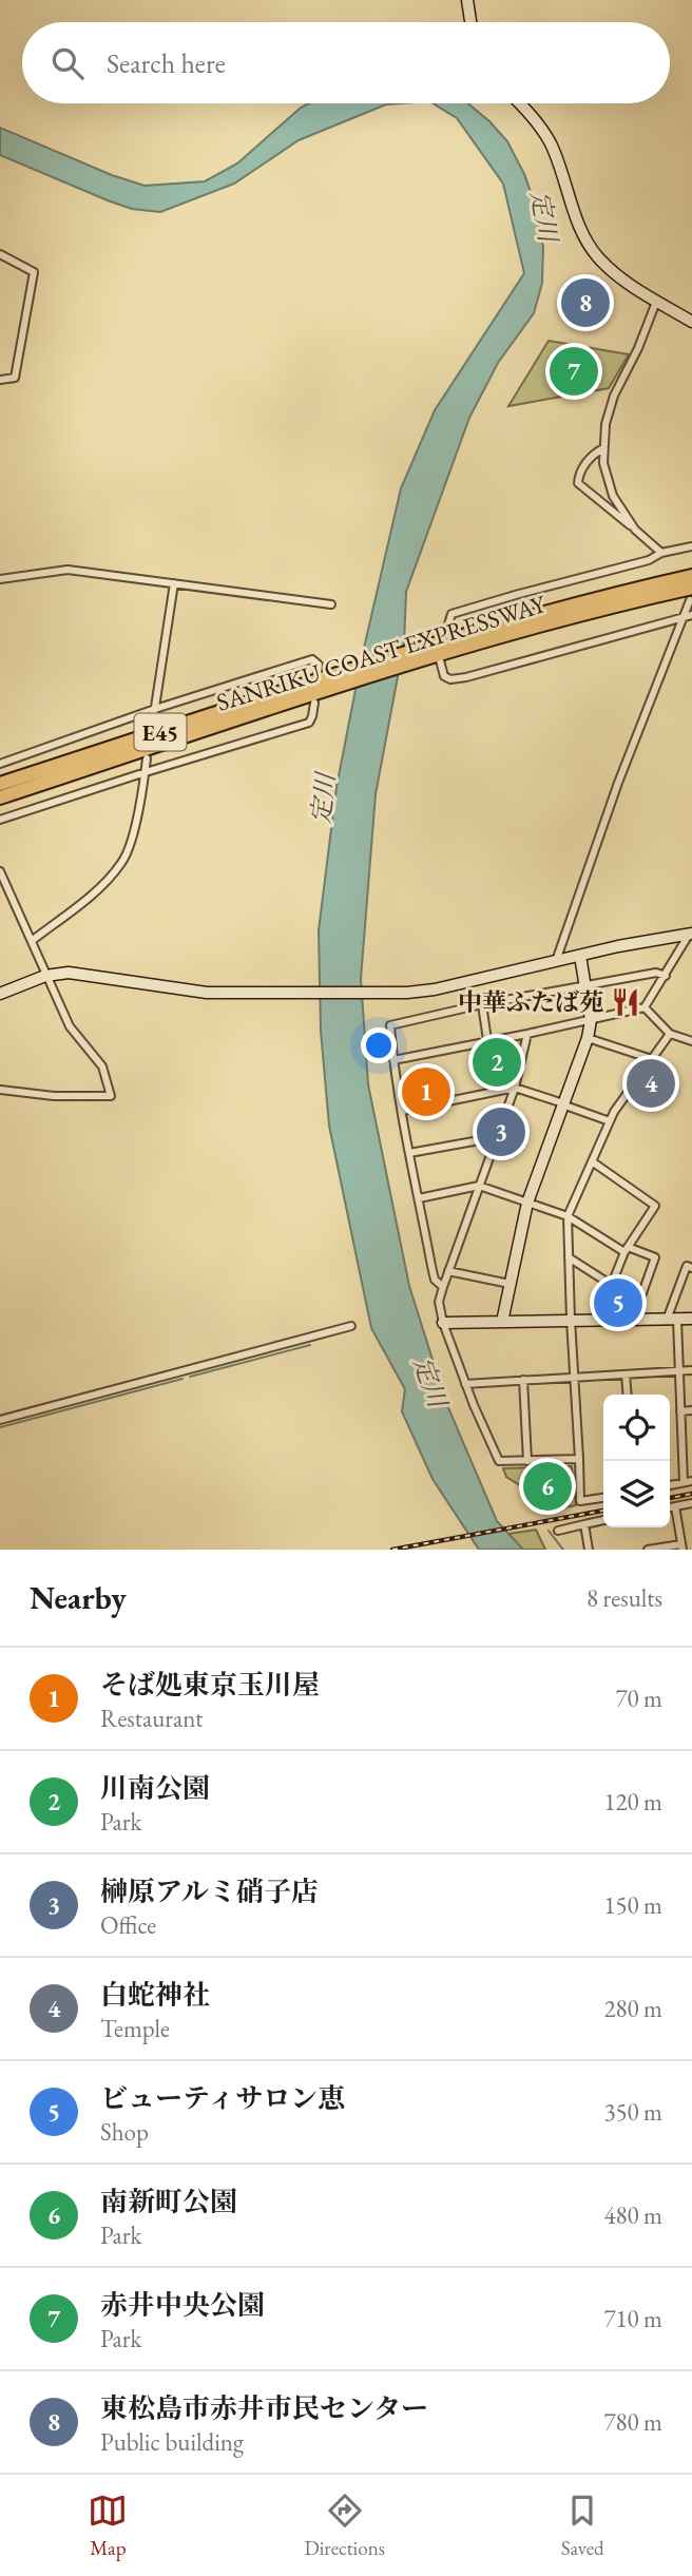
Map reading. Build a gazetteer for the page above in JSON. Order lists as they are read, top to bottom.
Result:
{
  "streets": {
    "highway": ["SANRIKU COAST EXPRESSWAY", "E45"]
  },
  "water": ["定川"],
  "places": {
    "restaurant": ["中華ふたば苑"]
  },
  "page": {
    "search": "Search here",
    "pins": [
      "8",
      "7",
      "2",
      "4",
      "1",
      "3",
      "5",
      "6"
    ],
    "heading": ["Nearby", "8 results"],
    "list": [
      {
        "mark": "1",
        "name": "そば処東京玉川屋",
        "note": "Restaurant",
        "value": "70 m"
      },
      {
        "mark": "2",
        "name": "川南公園",
        "note": "Park",
        "value": "120 m"
      },
      {
        "mark": "3",
        "name": "榊原アルミ硝子店",
        "note": "Office",
        "value": "150 m"
      },
      {
        "mark": "4",
        "name": "白蛇神社",
        "note": "Temple",
        "value": "280 m"
      },
      {
        "mark": "5",
        "name": "ビューティサロン恵",
        "note": "Shop",
        "value": "350 m"
      },
      {
        "mark": "6",
        "name": "南新町公園",
        "note": "Park",
        "value": "480 m"
      },
      {
        "mark": "7",
        "name": "赤井中央公園",
        "note": "Park",
        "value": "710 m"
      },
      {
        "mark": "8",
        "name": "東松島市赤井市民センター",
        "note": "Public building",
        "value": "780 m"
      }
    ],
    "nav": ["Map", "Directions", "Saved"]
  }
}
